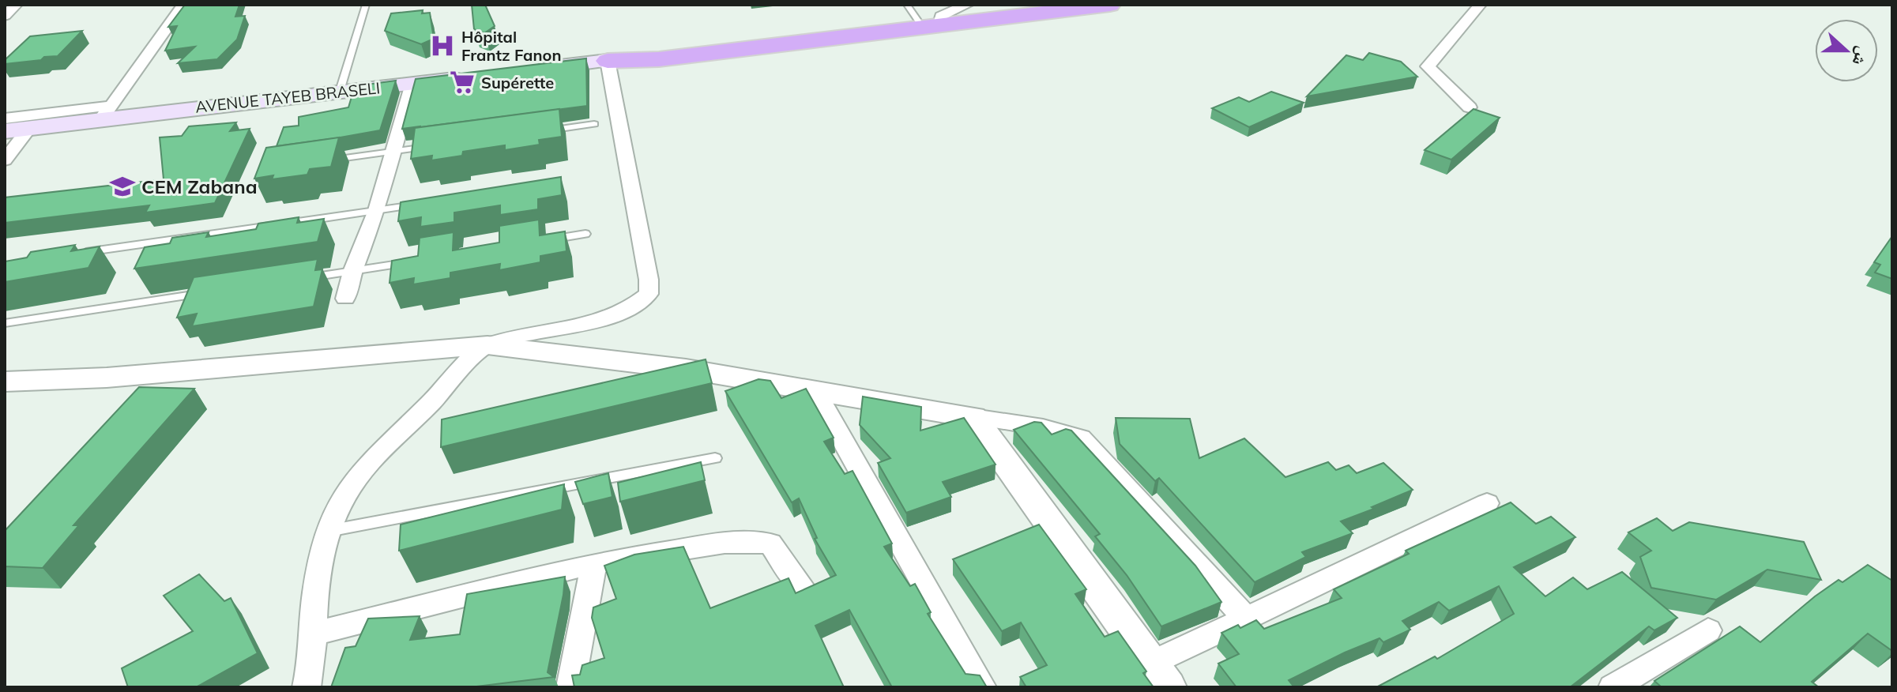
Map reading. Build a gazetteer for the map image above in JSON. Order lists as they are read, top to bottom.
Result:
{
  "streets": {
    "main road": ["AVENUE TAYEB BRASELI"]
  },
  "places": {
    "hospital": ["Hôpital Frantz Fanon"],
    "supermarket": ["Supérette"],
    "school or university": ["CEM Zabana"]
  },
  "north": "right"
}
